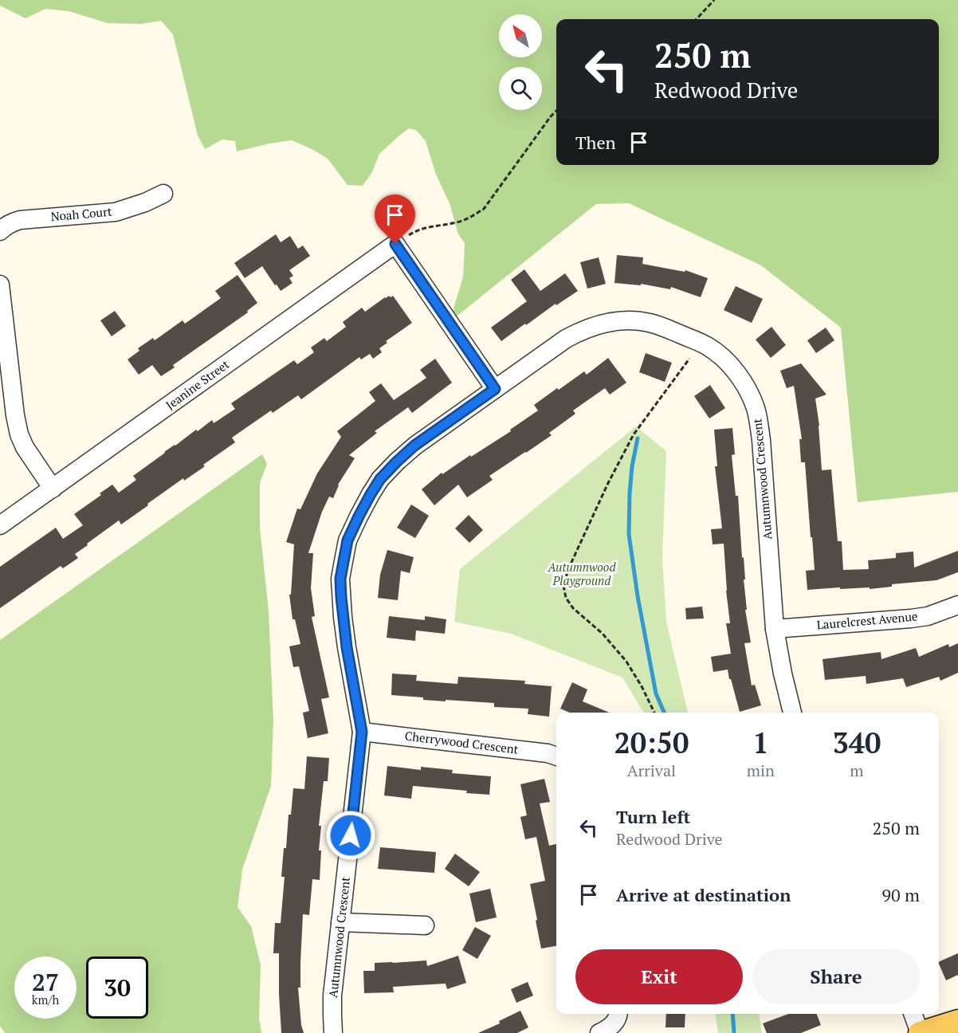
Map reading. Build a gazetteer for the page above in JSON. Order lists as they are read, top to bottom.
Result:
{
  "streets": {
    "street": [
      "Noah Court",
      "Jeanine Street",
      "Autumnwood Crescent",
      "Laurelcrest Avenue",
      "Cherrywood Crescent"
    ]
  },
  "crossings": [
    ["Autumnwood Crescent", "Laurelcrest Avenue"],
    ["Autumnwood Crescent", "Cherrywood Crescent"]
  ],
  "parks": ["Autumnwood Playground"],
  "north": "top left",
  "page": {
    "turn": ["250 m", "Redwood Drive"],
    "then": "Then",
    "eta": [
      "20:50",
      "Arrival",
      "1",
      "min",
      "340",
      "m"
    ],
    "list": [
      {
        "name": "Turn left",
        "note": "Redwood Drive",
        "value": "250 m"
      },
      {
        "name": "Arrive at destination",
        "value": "90 m"
      }
    ],
    "buttons": ["Exit", "Share"],
    "speed": "27 km/h",
    "limit": "30"
  }
}
